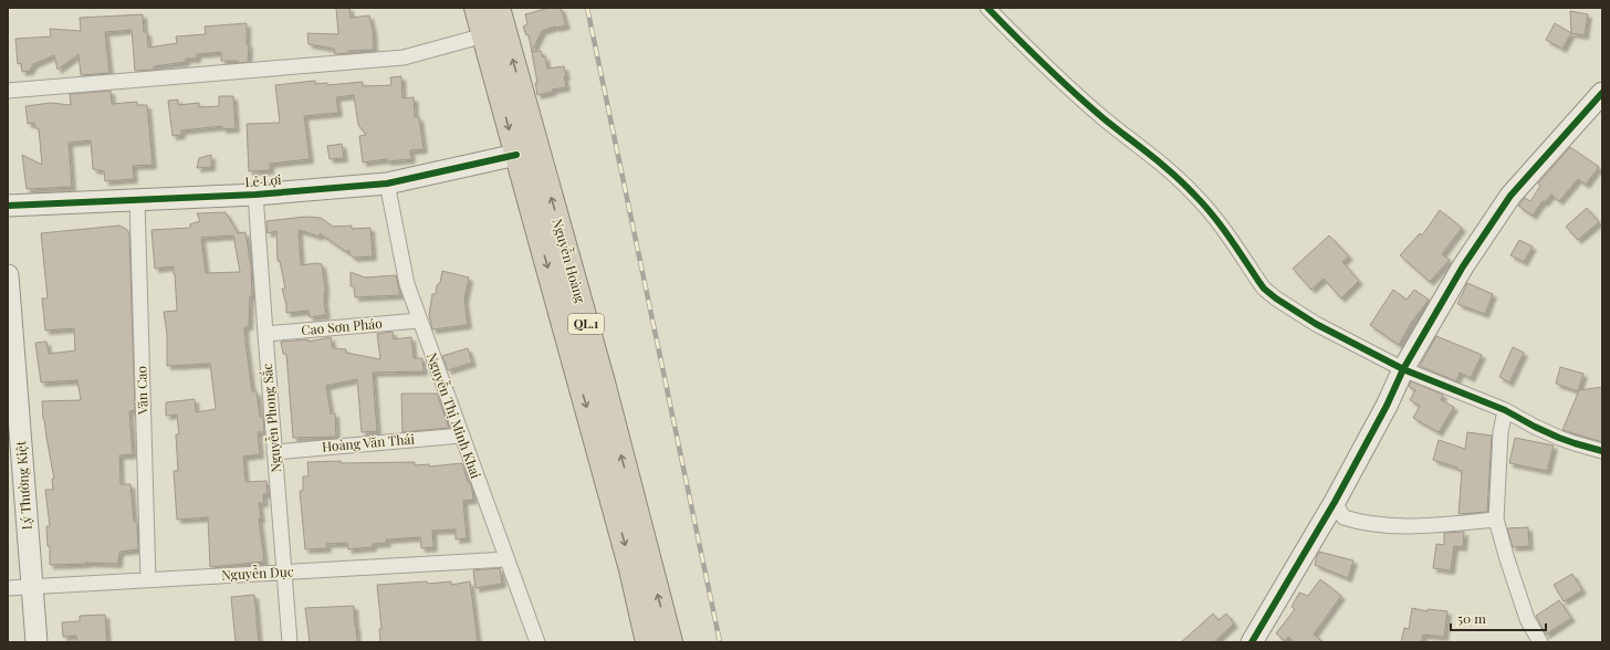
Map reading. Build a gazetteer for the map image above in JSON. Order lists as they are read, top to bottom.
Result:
{
  "streets": {
    "highway": ["Nguyễn Hoàng", "QL.1"],
    "street": [
      "Lê Lợi",
      "Cao Sơn Pháo",
      "Văn Cao",
      "Nguyễn Thị Minh Khai",
      "Nguyễn Phong Sắc",
      "Hoàng Văn Thái",
      "Lý Thường Kiệt",
      "Nguyễn Dục"
    ]
  },
  "crossings": [
    ["Lê Lợi", "Nguyễn Hoàng"],
    ["Lê Lợi", "Văn Cao"],
    ["Lê Lợi", "Nguyễn Thị Minh Khai"],
    ["Lê Lợi", "Nguyễn Phong Sắc"],
    ["Cao Sơn Pháo", "Nguyễn Thị Minh Khai"],
    ["Cao Sơn Pháo", "Nguyễn Phong Sắc"],
    ["Văn Cao", "Nguyễn Dục"],
    ["Nguyễn Thị Minh Khai", "Hoàng Văn Thái"],
    ["Nguyễn Thị Minh Khai", "Nguyễn Dục"],
    ["Nguyễn Phong Sắc", "Hoàng Văn Thái"],
    ["Nguyễn Phong Sắc", "Nguyễn Dục"],
    ["Lý Thường Kiệt", "Nguyễn Dục"]
  ],
  "scale_bar": "50 m"
}
